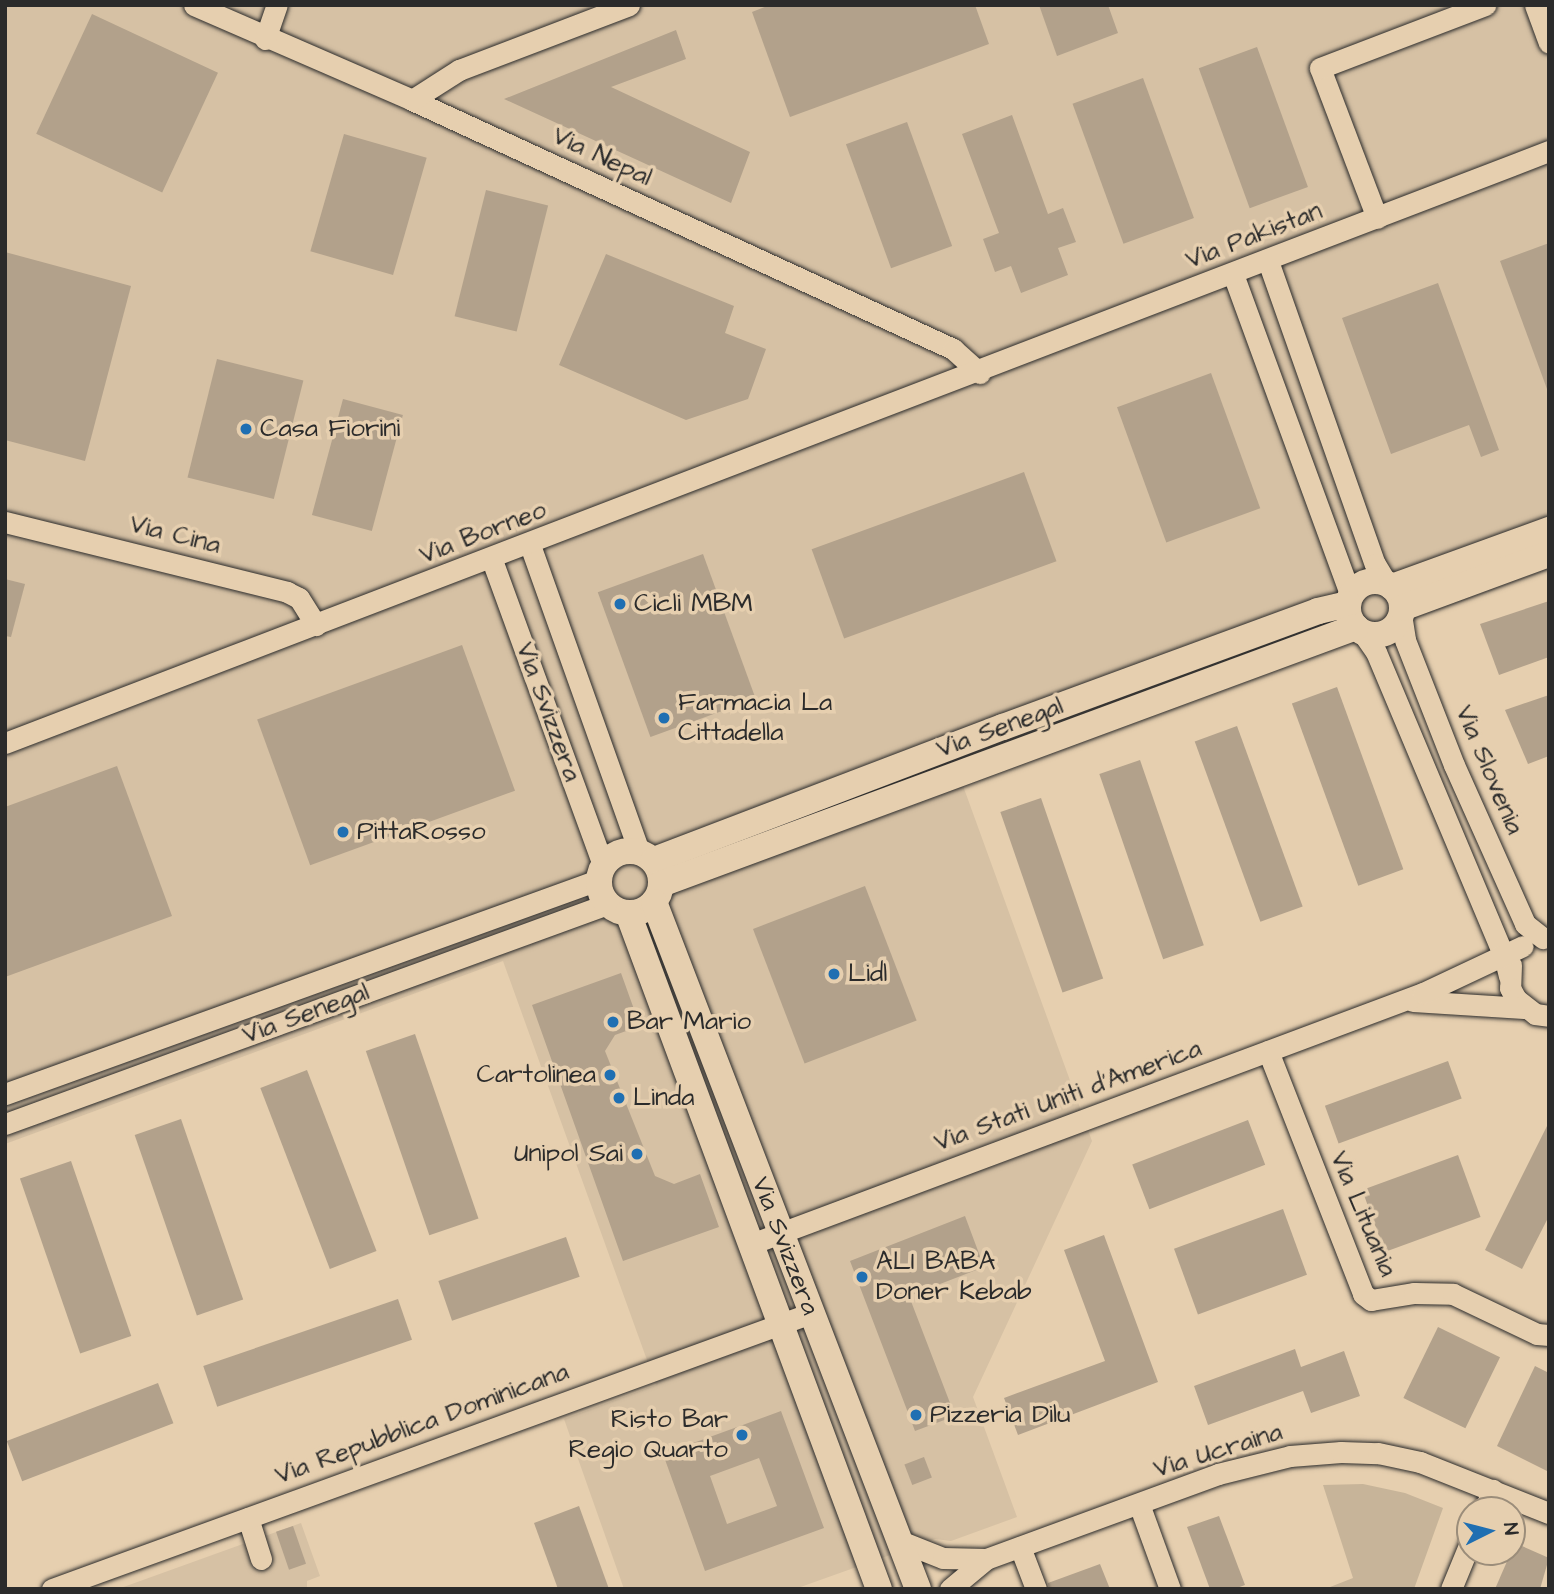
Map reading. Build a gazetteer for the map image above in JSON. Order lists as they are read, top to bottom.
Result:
{
  "streets": {
    "main road": ["Via Svizzera", "Via Senegal"],
    "street": [
      "Via Nepal",
      "Via Pakistan",
      "Via Borneo",
      "Via Cina",
      "Via Slovenia",
      "Via Stati Uniti d'America",
      "Via Lituania",
      "Via Repubblica Dominicana",
      "Via Ucraina"
    ]
  },
  "crossings": [
    ["Via Nepal", "Via Pakistan"],
    ["Via Nepal", "Via Borneo"],
    ["Via Pakistan", "Via Borneo"],
    ["Via Pakistan", "Via Slovenia"],
    ["Via Borneo", "Via Cina"],
    ["Via Borneo", "Via Svizzera"],
    ["Via Svizzera", "Via Senegal"],
    ["Via Svizzera", "Via Stati Uniti d'America"],
    ["Via Svizzera", "Via Repubblica Dominicana"],
    ["Via Svizzera", "Via Ucraina"],
    ["Via Slovenia", "Via Stati Uniti d'America"],
    ["Via Stati Uniti d'America", "Via Lituania"]
  ],
  "places": [
    "Casa Fiorini",
    "Cicli MBM",
    "Farmacia La Cittadella",
    "PittaRosso",
    "Lidl",
    "Bar Mario",
    "Cartolinea",
    "Linda",
    "Unipol Sai",
    "ALI BABA Doner Kebab",
    "Pizzeria Dilu",
    "Risto Bar Regio Quarto"
  ],
  "north": "right"
}
